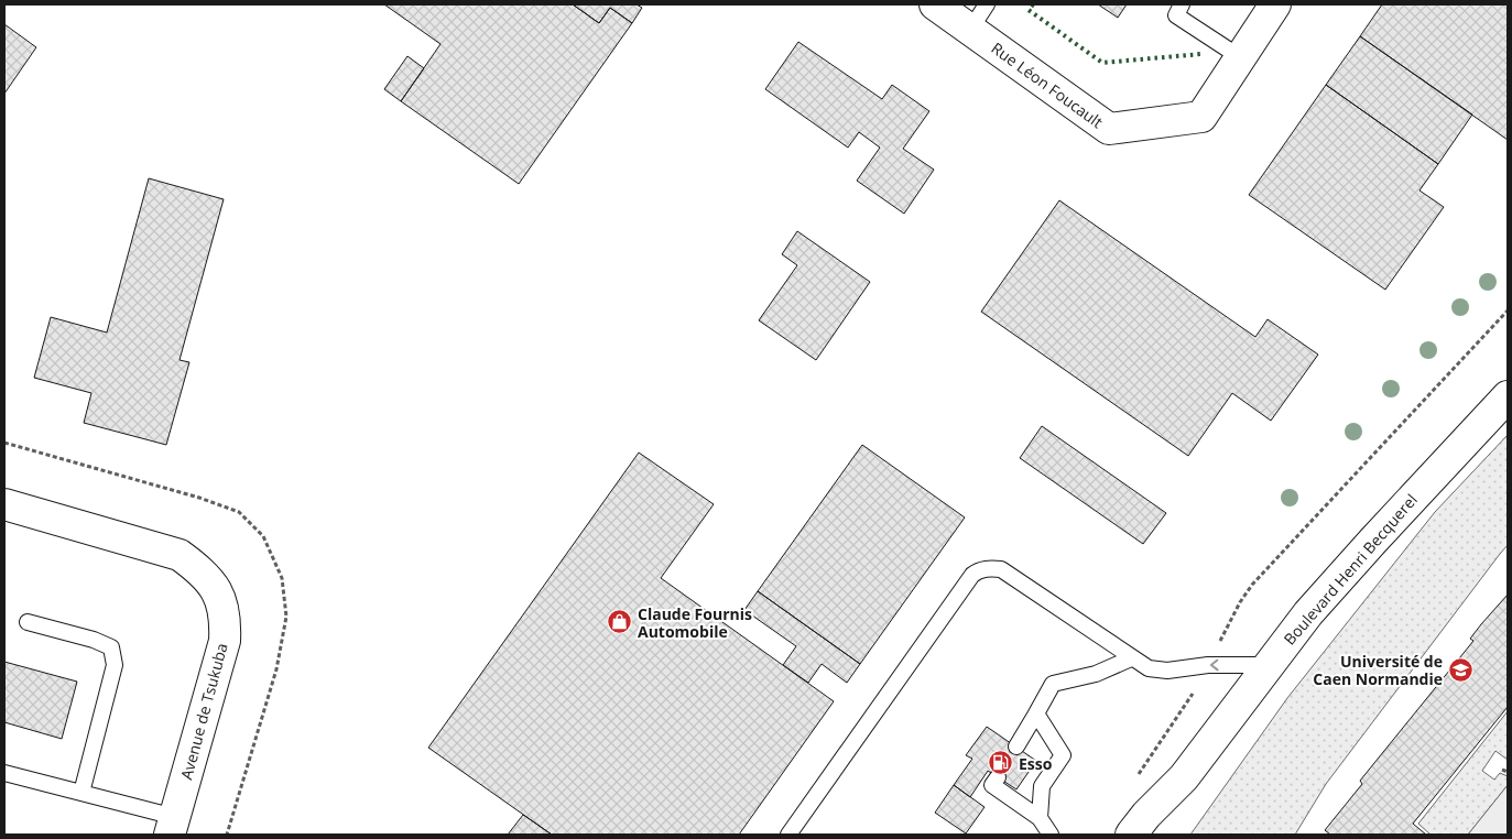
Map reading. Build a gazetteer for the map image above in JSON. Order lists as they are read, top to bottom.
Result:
{
  "streets": {
    "street": ["Rue Léon Foucault", "Boulevard Henri Becquerel", "Avenue de Tsukuba"]
  },
  "places": {
    "shop": ["Claude Fournis Automobile"],
    "school or university": ["Université de Caen Normandie"],
    "fuel station": ["Esso"]
  }
}
